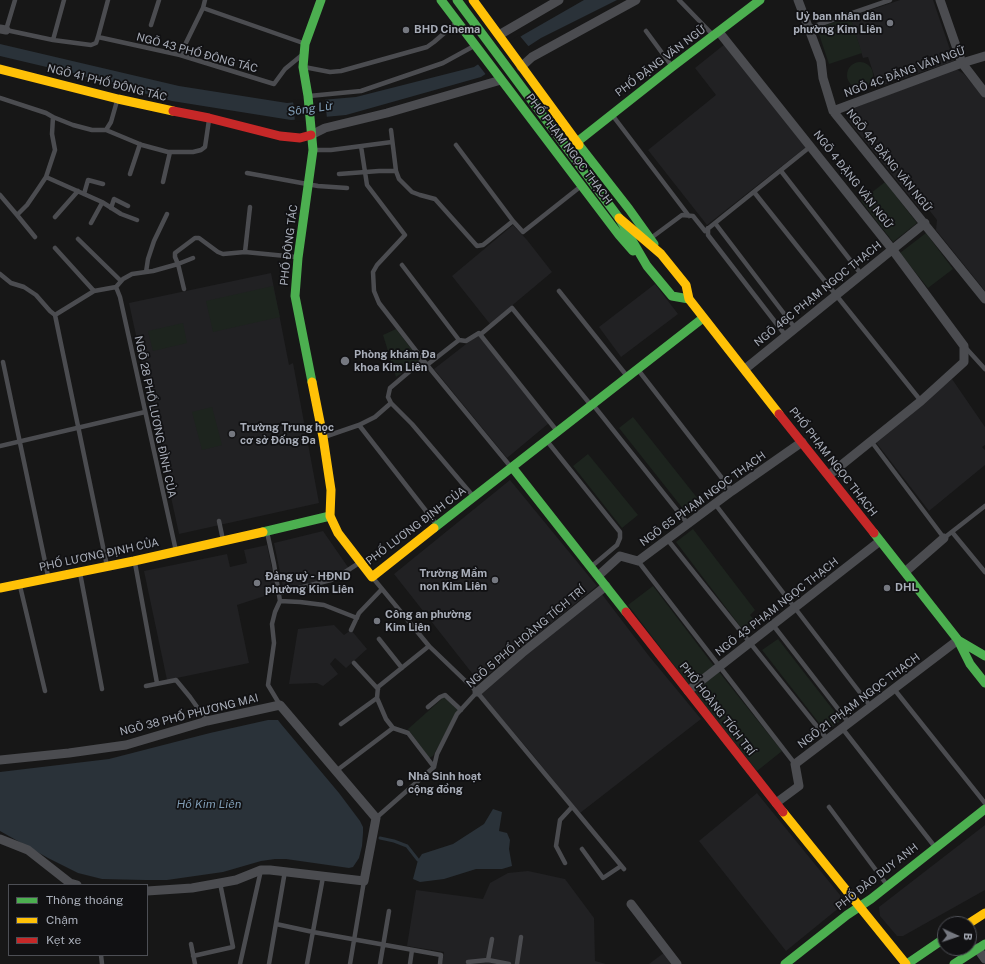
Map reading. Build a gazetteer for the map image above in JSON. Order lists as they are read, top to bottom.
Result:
{
  "streets": {
    "street": [
      "PHỐ ĐẶNG VĂN NGỮ",
      "NGÕ 4C ĐẶNG VĂN NGỮ",
      "NGÕ 41 PHỐ ĐÔNG TÁC",
      "PHỐ PHẠM NGỌC THẠCH",
      "NGÕ 4A ĐẶNG VĂN NGỮ",
      "NGÕ 4 ĐẶNG VĂN NGỮ",
      "PHỐ ĐÔNG TÁC",
      "NGÕ 46C PHẠM NGỌC THẠCH",
      "NGÕ 65 PHẠM NGỌC THẠCH",
      "PHỐ LƯƠNG ĐỊNH CỦA",
      "NGÕ 43 PHẠM NGỌC THẠCH",
      "NGÕ 5 PHỐ HOÀNG TÍCH TRÍ",
      "NGÕ 21 PHẠM NGỌC THẠCH",
      "PHỐ HOÀNG TÍCH TRÍ",
      "NGÕ 38 PHỐ PHƯƠNG MAI",
      "PHỐ ĐÀO DUY ANH"
    ],
    "lane": ["NGÕ 43 PHỐ ĐÔNG TÁC", "NGÕ 28 PHỐ LƯƠNG ĐÌNH CỦA"]
  },
  "crossings": [
    ["NGÕ 43 PHỐ ĐÔNG TÁC", "PHỐ ĐÔNG TÁC"],
    ["PHỐ ĐẶNG VĂN NGỮ", "PHỐ PHẠM NGỌC THẠCH"],
    ["PHỐ ĐẶNG VĂN NGỮ", "NGÕ 4 ĐẶNG VĂN NGỮ"],
    ["NGÕ 4C ĐẶNG VĂN NGỮ", "NGÕ 4A ĐẶNG VĂN NGỮ"],
    ["NGÕ 41 PHỐ ĐÔNG TÁC", "PHỐ ĐÔNG TÁC"],
    ["PHỐ PHẠM NGỌC THẠCH", "NGÕ 46C PHẠM NGỌC THẠCH"],
    ["PHỐ PHẠM NGỌC THẠCH", "NGÕ 65 PHẠM NGỌC THẠCH"],
    ["PHỐ PHẠM NGỌC THẠCH", "PHỐ LƯƠNG ĐỊNH CỦA"],
    ["PHỐ PHẠM NGỌC THẠCH", "NGÕ 43 PHẠM NGỌC THẠCH"],
    ["PHỐ PHẠM NGỌC THẠCH", "NGÕ 21 PHẠM NGỌC THẠCH"],
    ["NGÕ 4A ĐẶNG VĂN NGỮ", "NGÕ 46C PHẠM NGỌC THẠCH"],
    ["NGÕ 4 ĐẶNG VĂN NGỮ", "NGÕ 46C PHẠM NGỌC THẠCH"],
    ["PHỐ ĐÔNG TÁC", "PHỐ LƯƠNG ĐỊNH CỦA"],
    ["NGÕ 28 PHỐ LƯƠNG ĐÌNH CỦA", "PHỐ LƯƠNG ĐỊNH CỦA"],
    ["NGÕ 65 PHẠM NGỌC THẠCH", "PHỐ HOÀNG TÍCH TRÍ"],
    ["PHỐ LƯƠNG ĐỊNH CỦA", "PHỐ HOÀNG TÍCH TRÍ"],
    ["NGÕ 43 PHẠM NGỌC THẠCH", "PHỐ HOÀNG TÍCH TRÍ"],
    ["NGÕ 5 PHỐ HOÀNG TÍCH TRÍ", "PHỐ HOÀNG TÍCH TRÍ"],
    ["NGÕ 21 PHẠM NGỌC THẠCH", "PHỐ HOÀNG TÍCH TRÍ"],
    ["PHỐ HOÀNG TÍCH TRÍ", "PHỐ ĐÀO DUY ANH"]
  ],
  "water": ["Sông Lừ", "Hồ Kim Liên"],
  "places": [
    "Uỷ ban nhân dân phường Kim Liên",
    "BHD Cinema",
    "Phòng khám Đa khoa Kim Liên",
    "Trường Trung học cơ sở Đống Đa",
    "Trường Mầm non Kim Liên",
    "Đảng uỷ - HĐND phường Kim Liên",
    "DHL",
    "Công an phường Kim Liên",
    "Nhà Sinh hoạt cộng đồng"
  ],
  "legend": ["Thông thoáng", "Chậm", "Kẹt xe"],
  "north": "right"
}
